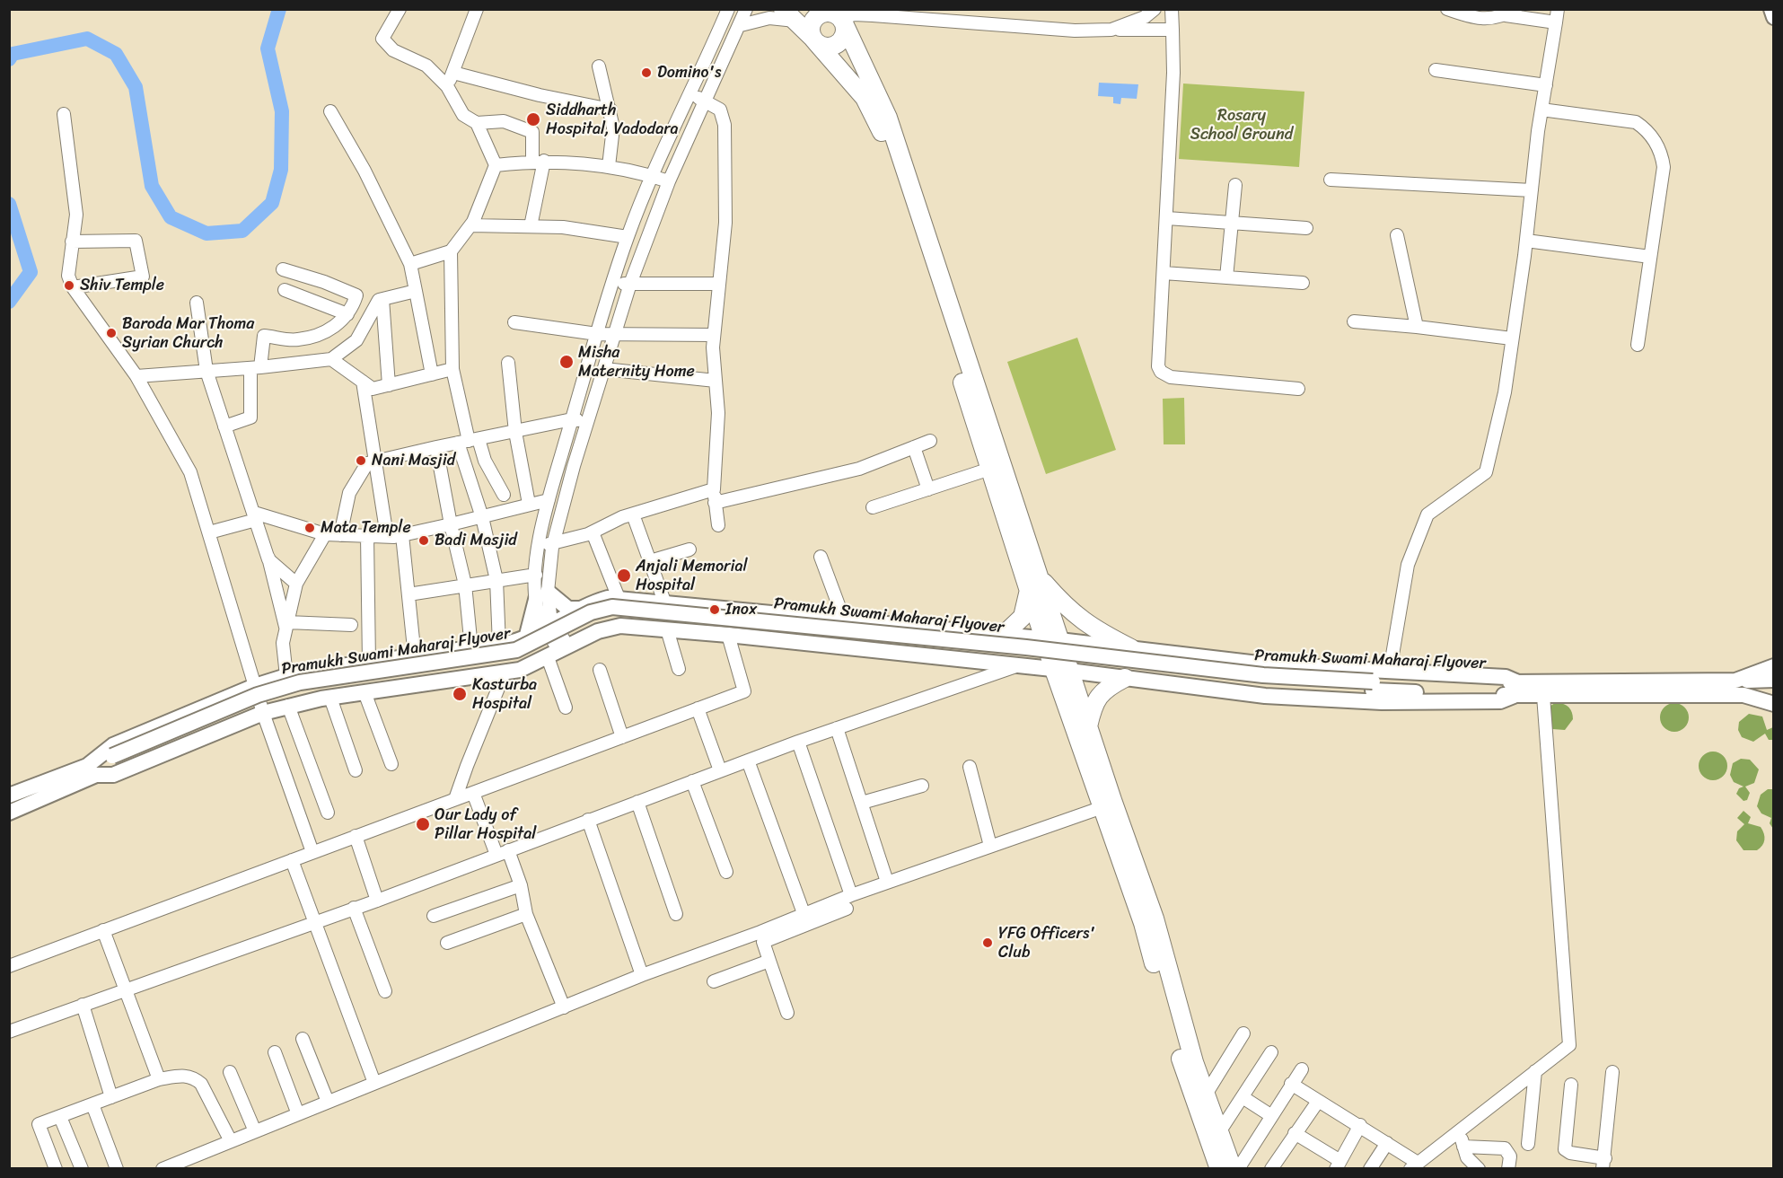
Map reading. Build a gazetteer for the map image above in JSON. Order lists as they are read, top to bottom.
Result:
{
  "streets": {
    "main road": ["Pramukh Swami Maharaj Flyover"]
  },
  "parks": ["Rosary School Ground"],
  "places": [
    "Domino's",
    "Siddharth Hospital, Vadodara",
    "Shiv Temple",
    "Baroda Mar Thoma Syrian Church",
    "Misha Maternity Home",
    "Nani Masjid",
    "Mata Temple",
    "Badi Masjid",
    "Anjali Memorial Hospital",
    "Inox",
    "Kasturba Hospital",
    "Our Lady of Pillar Hospital",
    "YFG Officers' Club"
  ]
}
